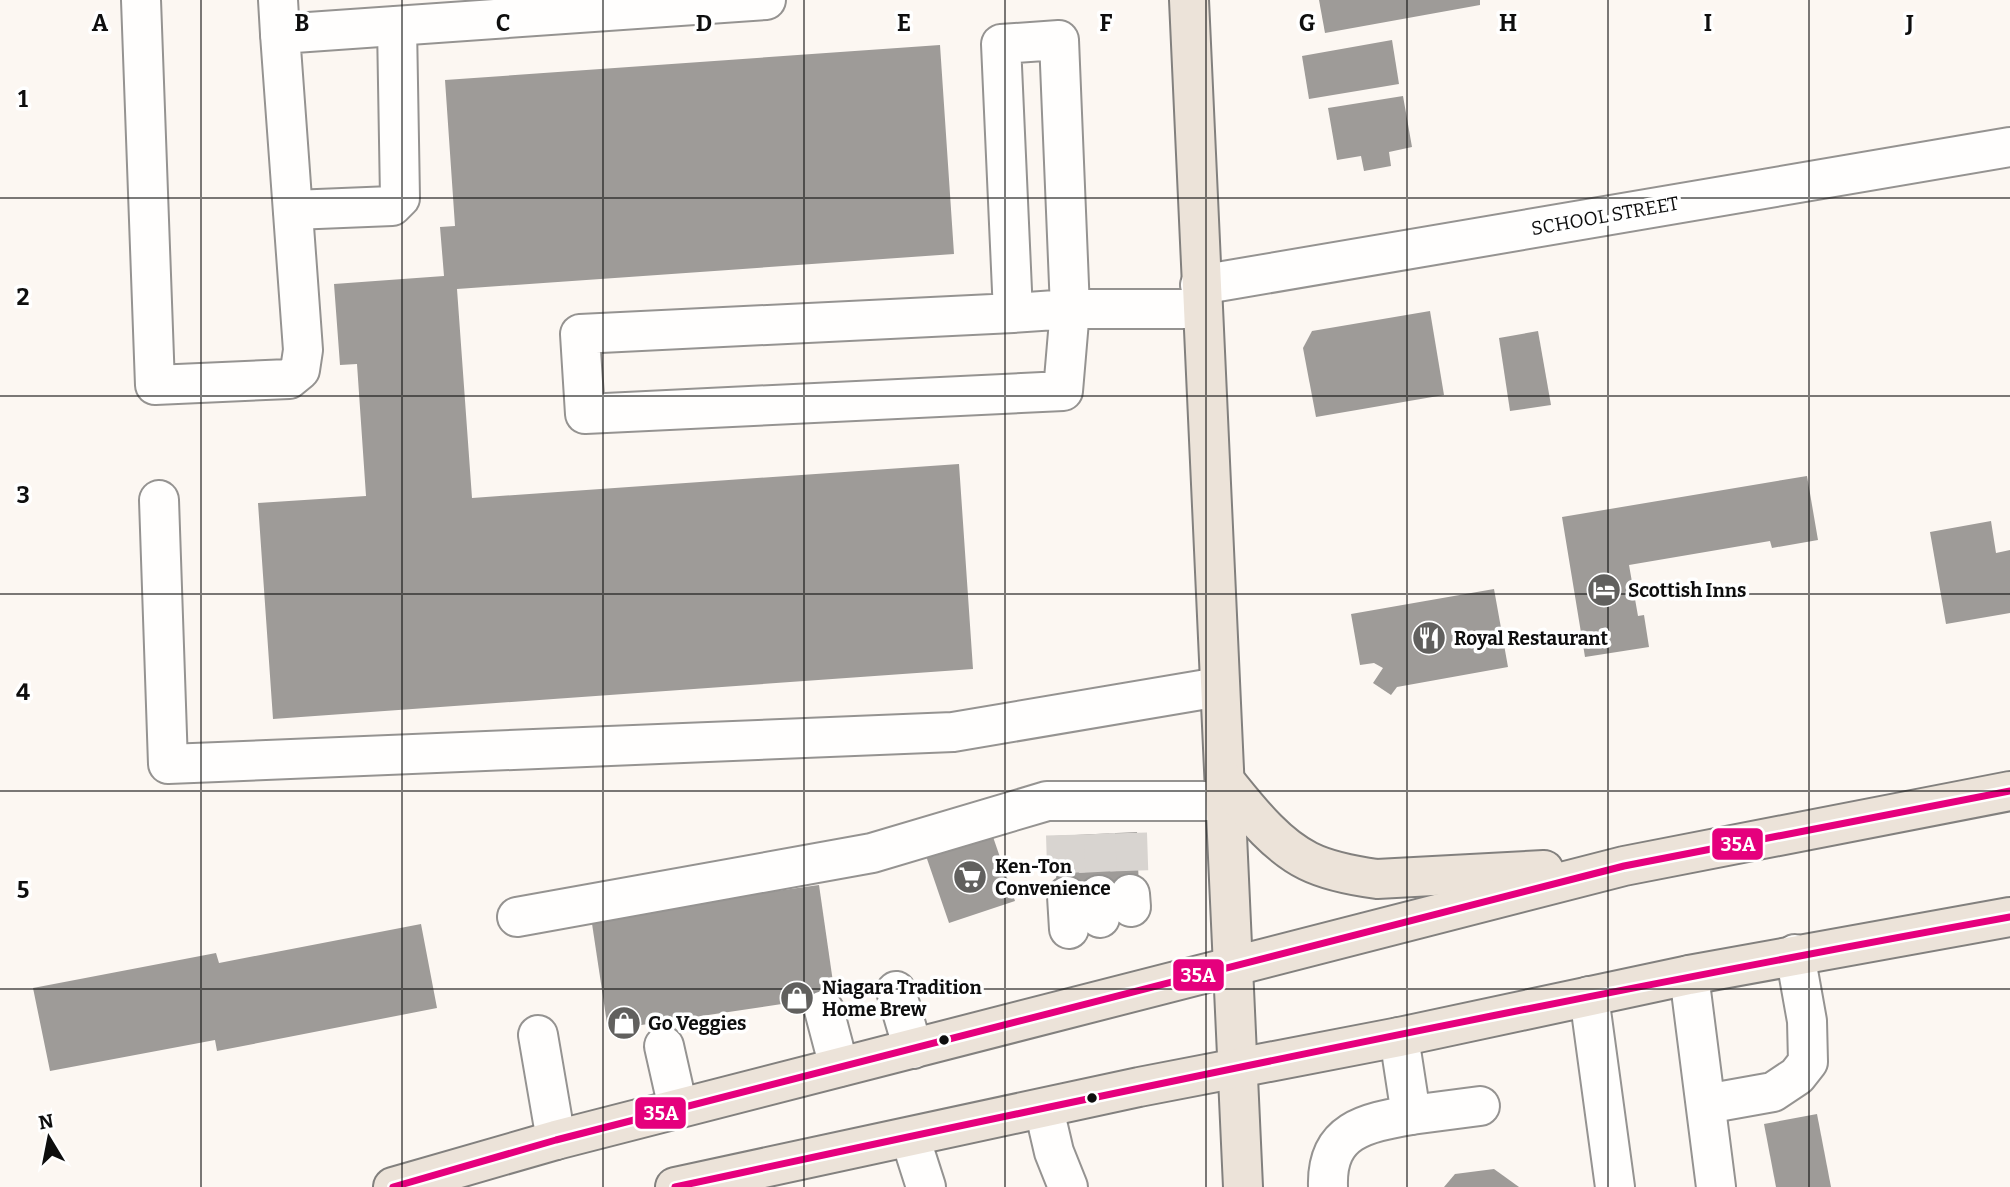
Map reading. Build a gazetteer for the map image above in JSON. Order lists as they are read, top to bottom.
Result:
{
  "streets": {
    "street": ["SCHOOL STREET"]
  },
  "places": {
    "hotel": ["Scottish Inns"],
    "restaurant": ["Royal Restaurant"],
    "supermarket": ["Ken-Ton Convenience"],
    "shop": ["Niagara Tradition Home Brew", "Go Veggies"]
  },
  "lines": ["transit line 35A"],
  "north": "top",
  "grid": {
    "columns": [
      "A",
      "B",
      "C",
      "D",
      "E",
      "F",
      "G",
      "H",
      "I",
      "J"
    ],
    "rows": [
      "1",
      "2",
      "3",
      "4",
      "5"
    ]
  }
}
